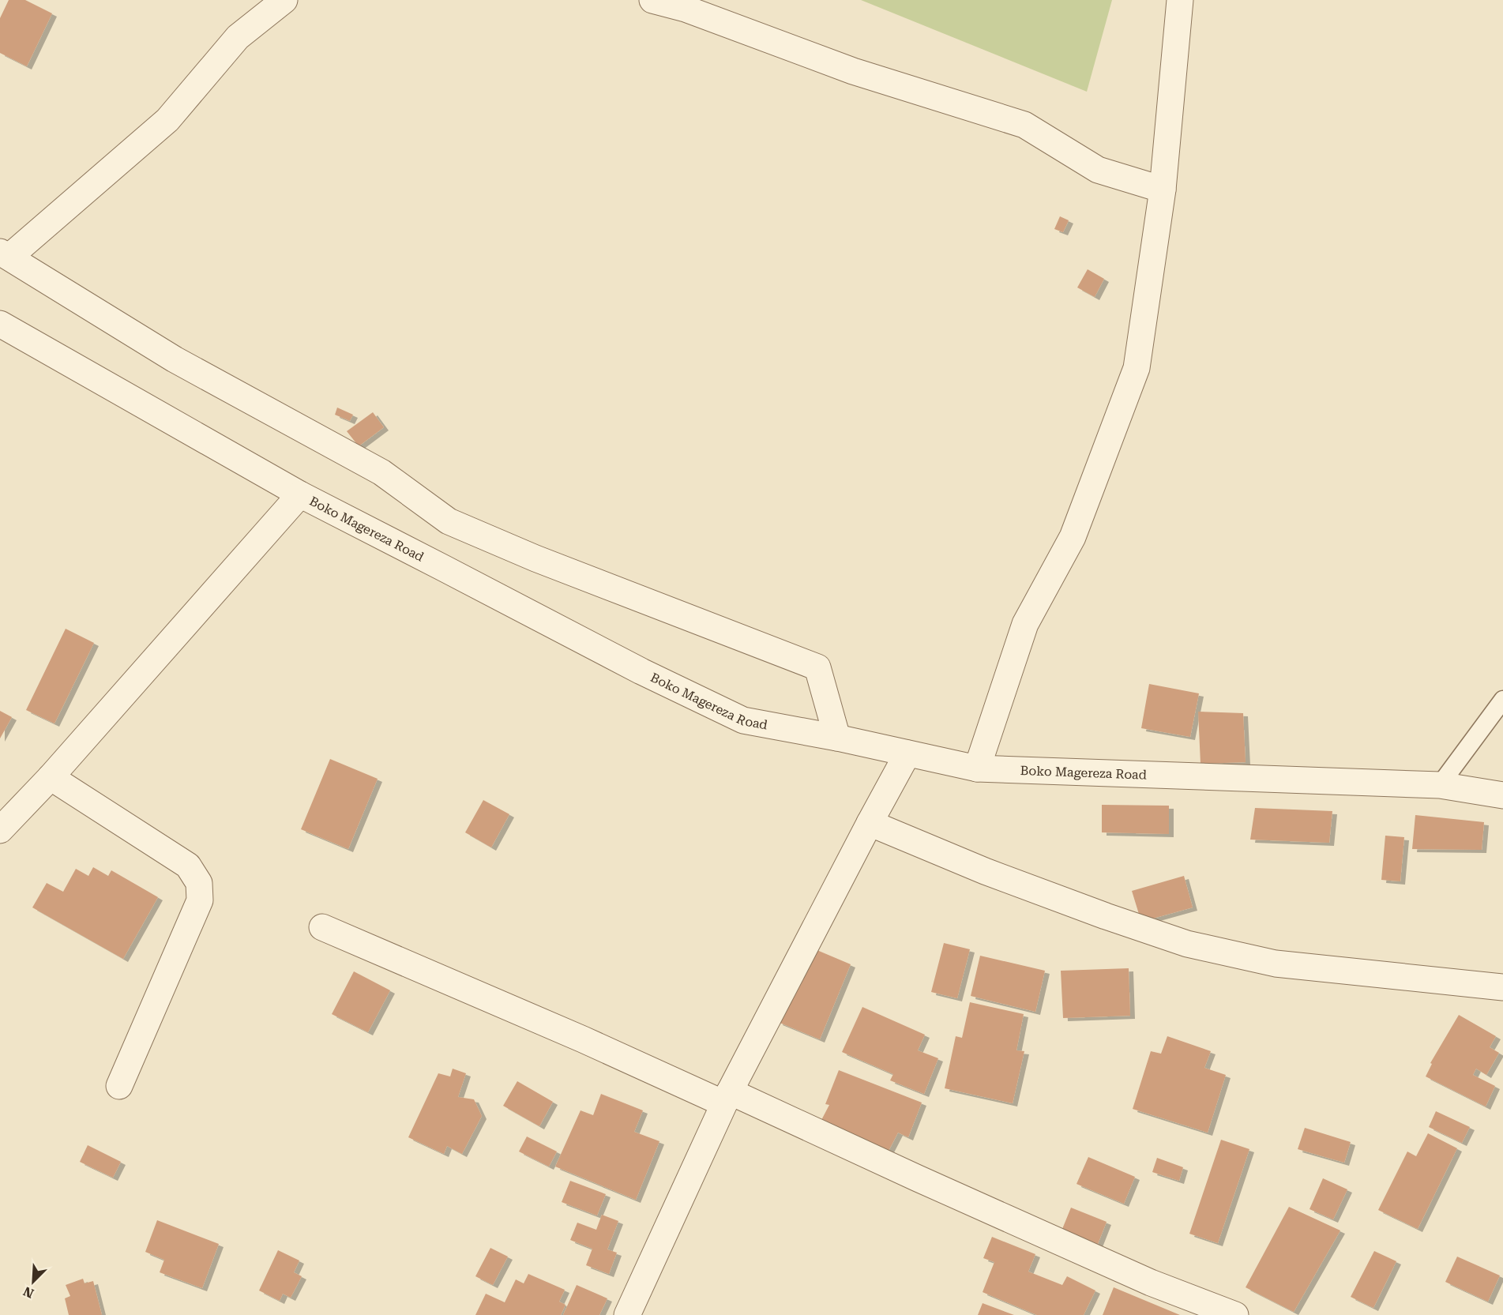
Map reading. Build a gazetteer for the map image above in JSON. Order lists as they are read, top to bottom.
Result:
{
  "streets": {
    "street": ["Boko Magereza Road"]
  },
  "north": "bottom left"
}
